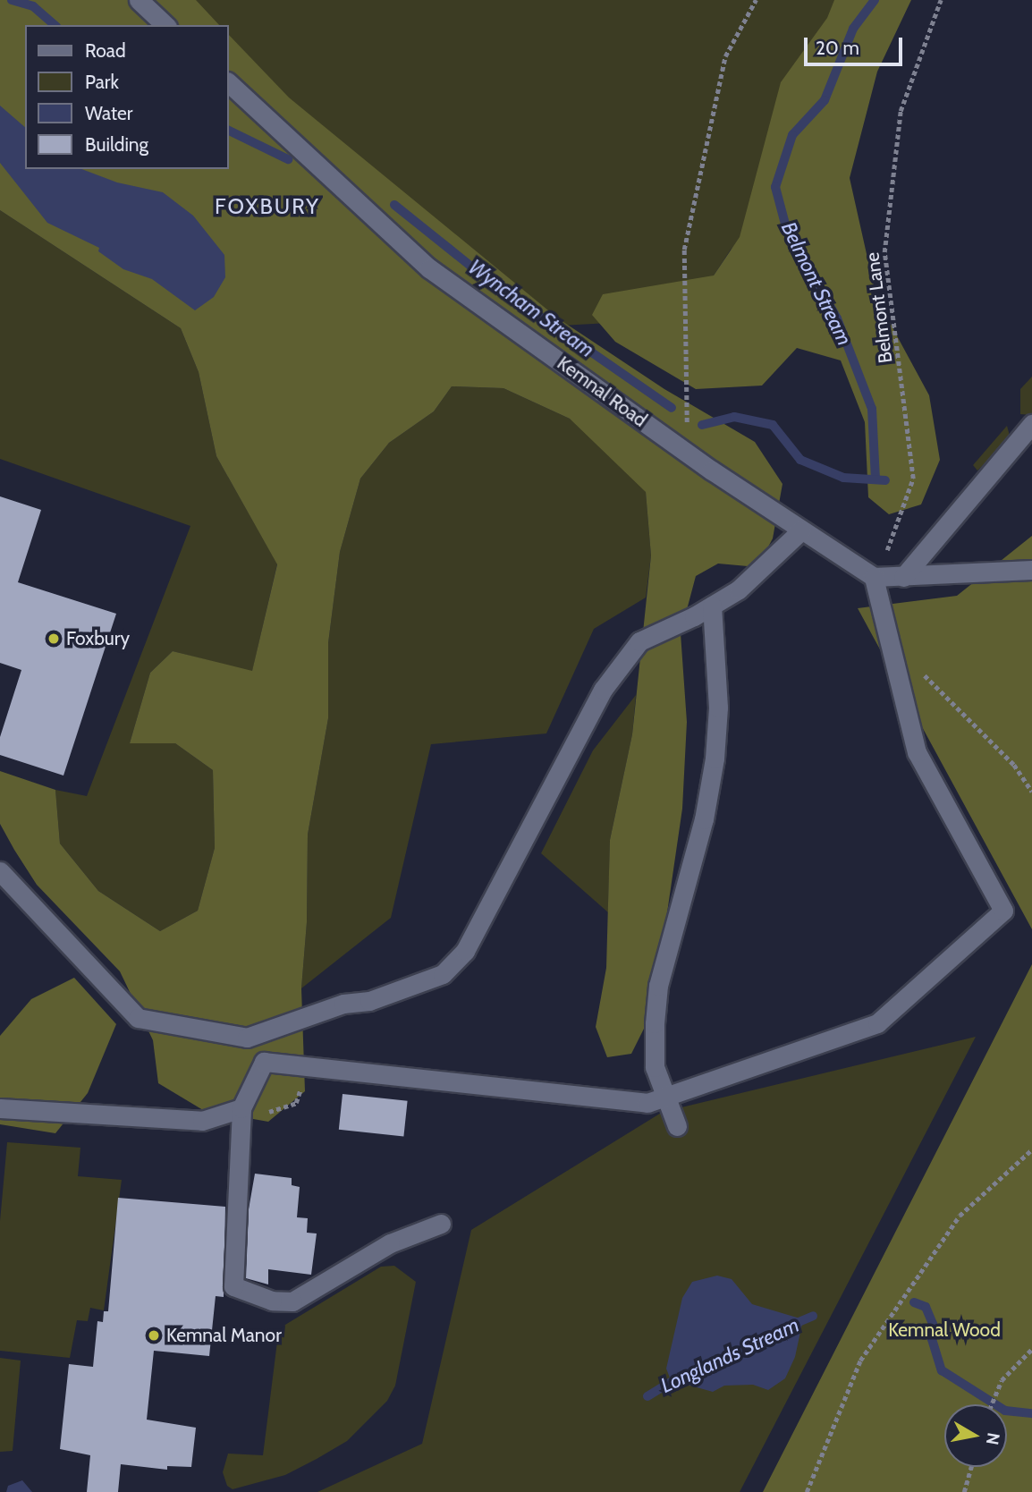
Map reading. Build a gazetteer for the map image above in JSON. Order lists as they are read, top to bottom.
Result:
{
  "streets": {
    "street": ["Kemnal Road"],
    "path": ["Belmont Lane"]
  },
  "crossings": [
    ["Belmont Lane", "Kemnal Road"]
  ],
  "districts": ["FOXBURY"],
  "water": ["Belmont Stream", "Wyncham Stream", "Longlands Stream"],
  "parks": ["Kemnal Wood"],
  "places": ["Foxbury", "Kemnal Manor"],
  "legend": [
    "Road",
    "Park",
    "Water",
    "Building"
  ],
  "scale_bar": "20 m",
  "north": "right"
}
